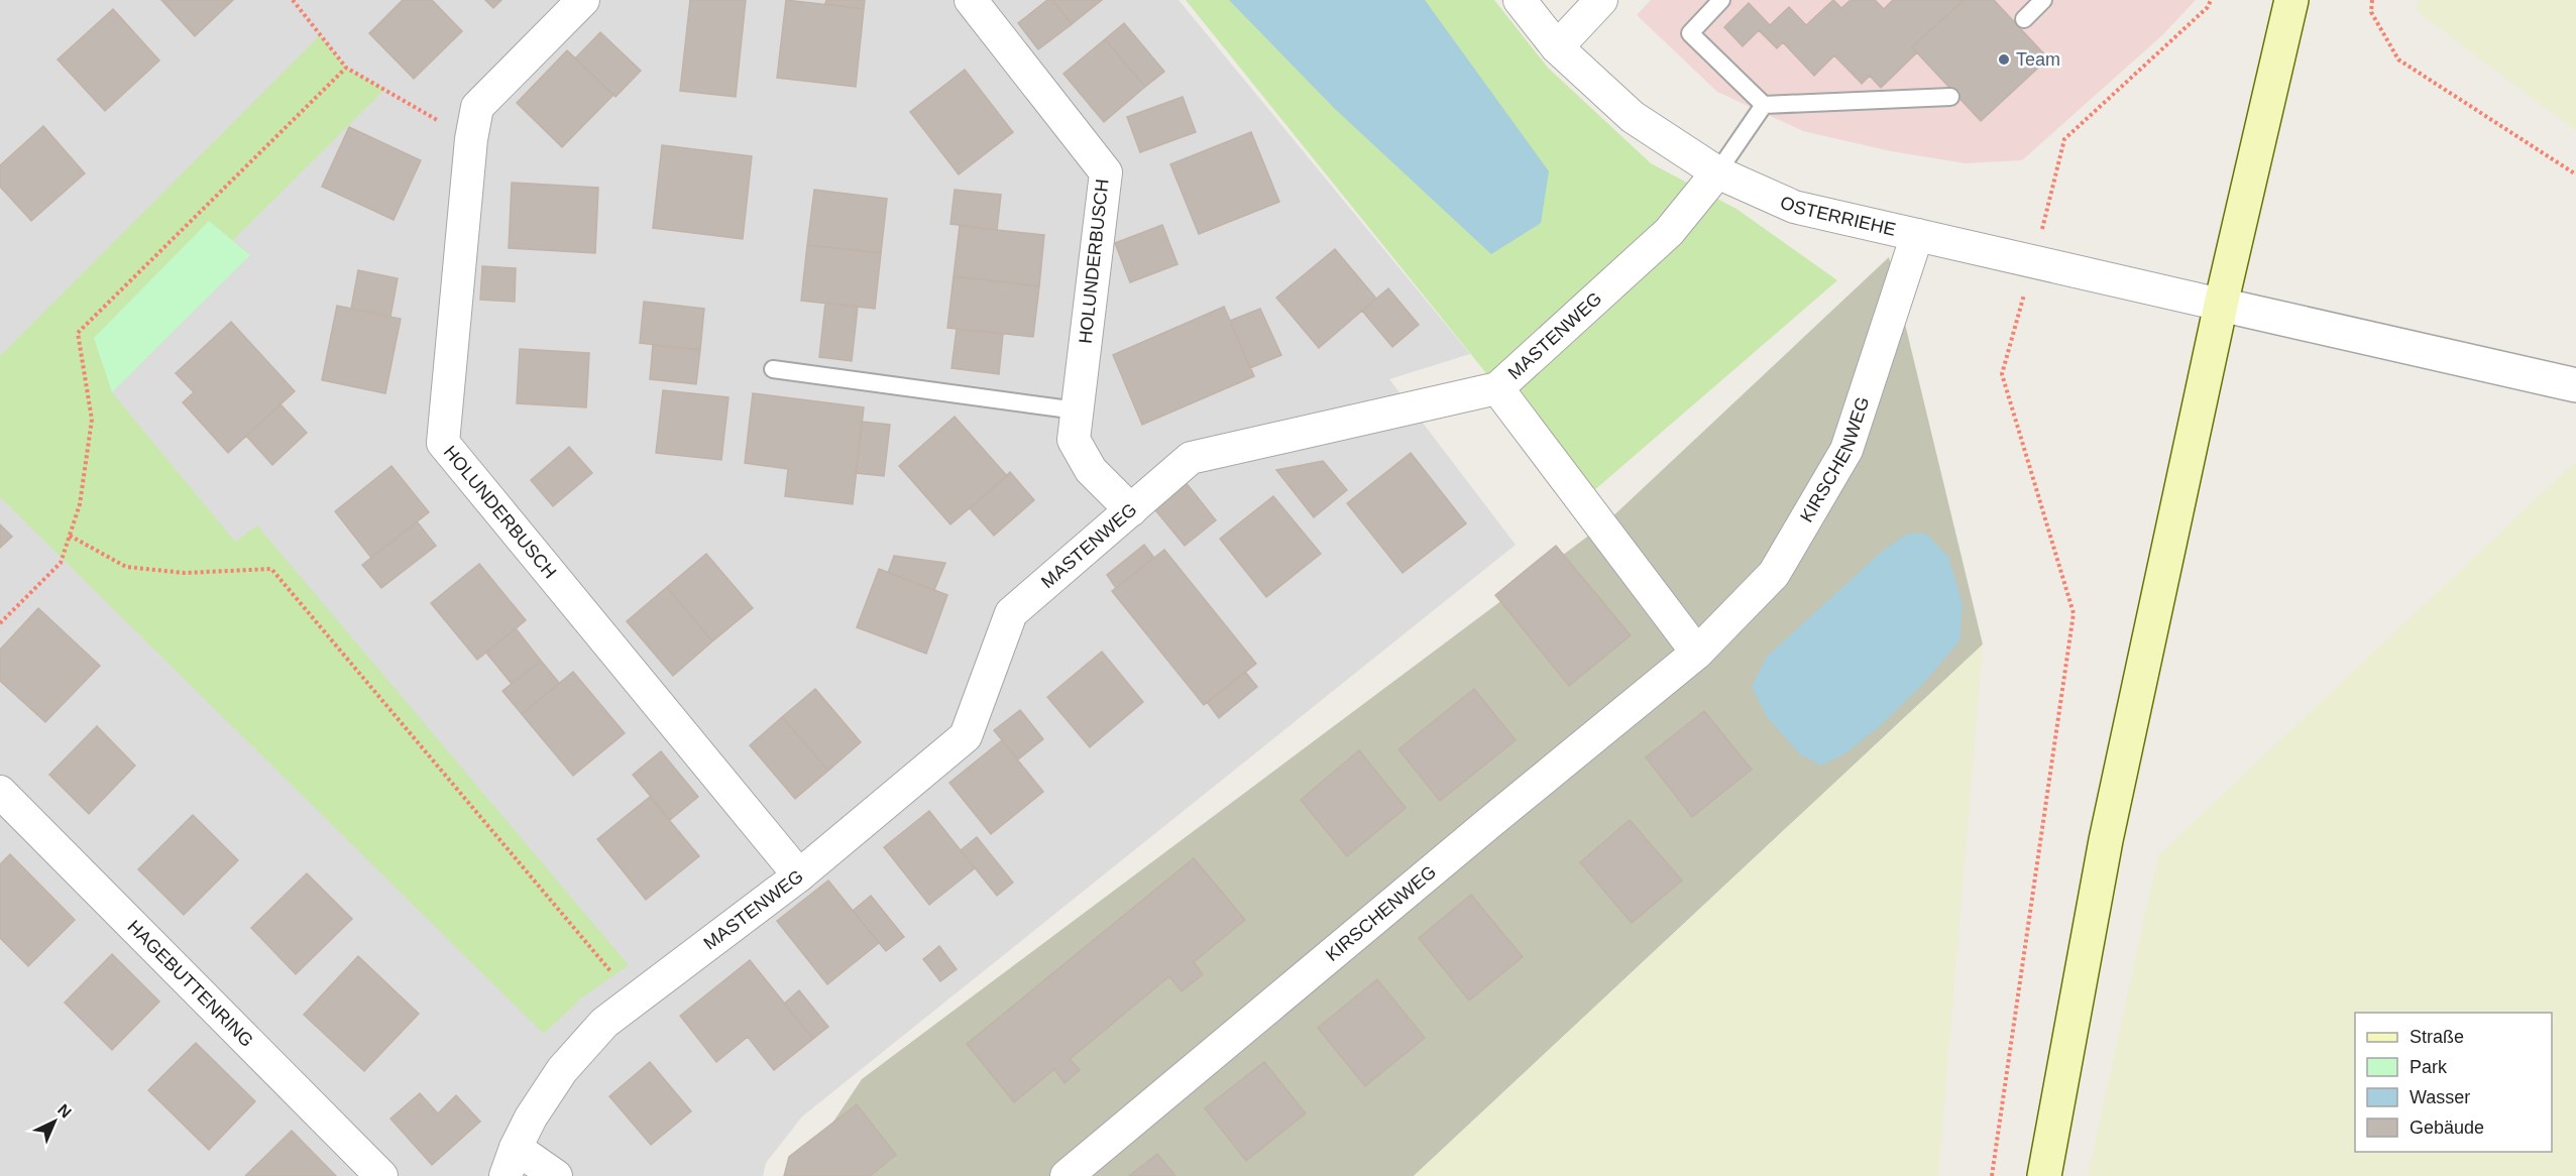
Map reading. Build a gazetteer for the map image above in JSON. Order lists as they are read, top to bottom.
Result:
{
  "streets": {
    "street": [
      "OSTERRIEHE",
      "HOLUNDERBUSCH",
      "MASTENWEG",
      "KIRSCHENWEG",
      "HAGEBUTTENRING"
    ]
  },
  "crossings": [
    ["OSTERRIEHE", "MASTENWEG"],
    ["OSTERRIEHE", "KIRSCHENWEG"],
    ["HOLUNDERBUSCH", "MASTENWEG"]
  ],
  "places": ["Team"],
  "legend": [
    "Straße",
    "Park",
    "Wasser",
    "Gebäude"
  ],
  "north": "top right"
}
